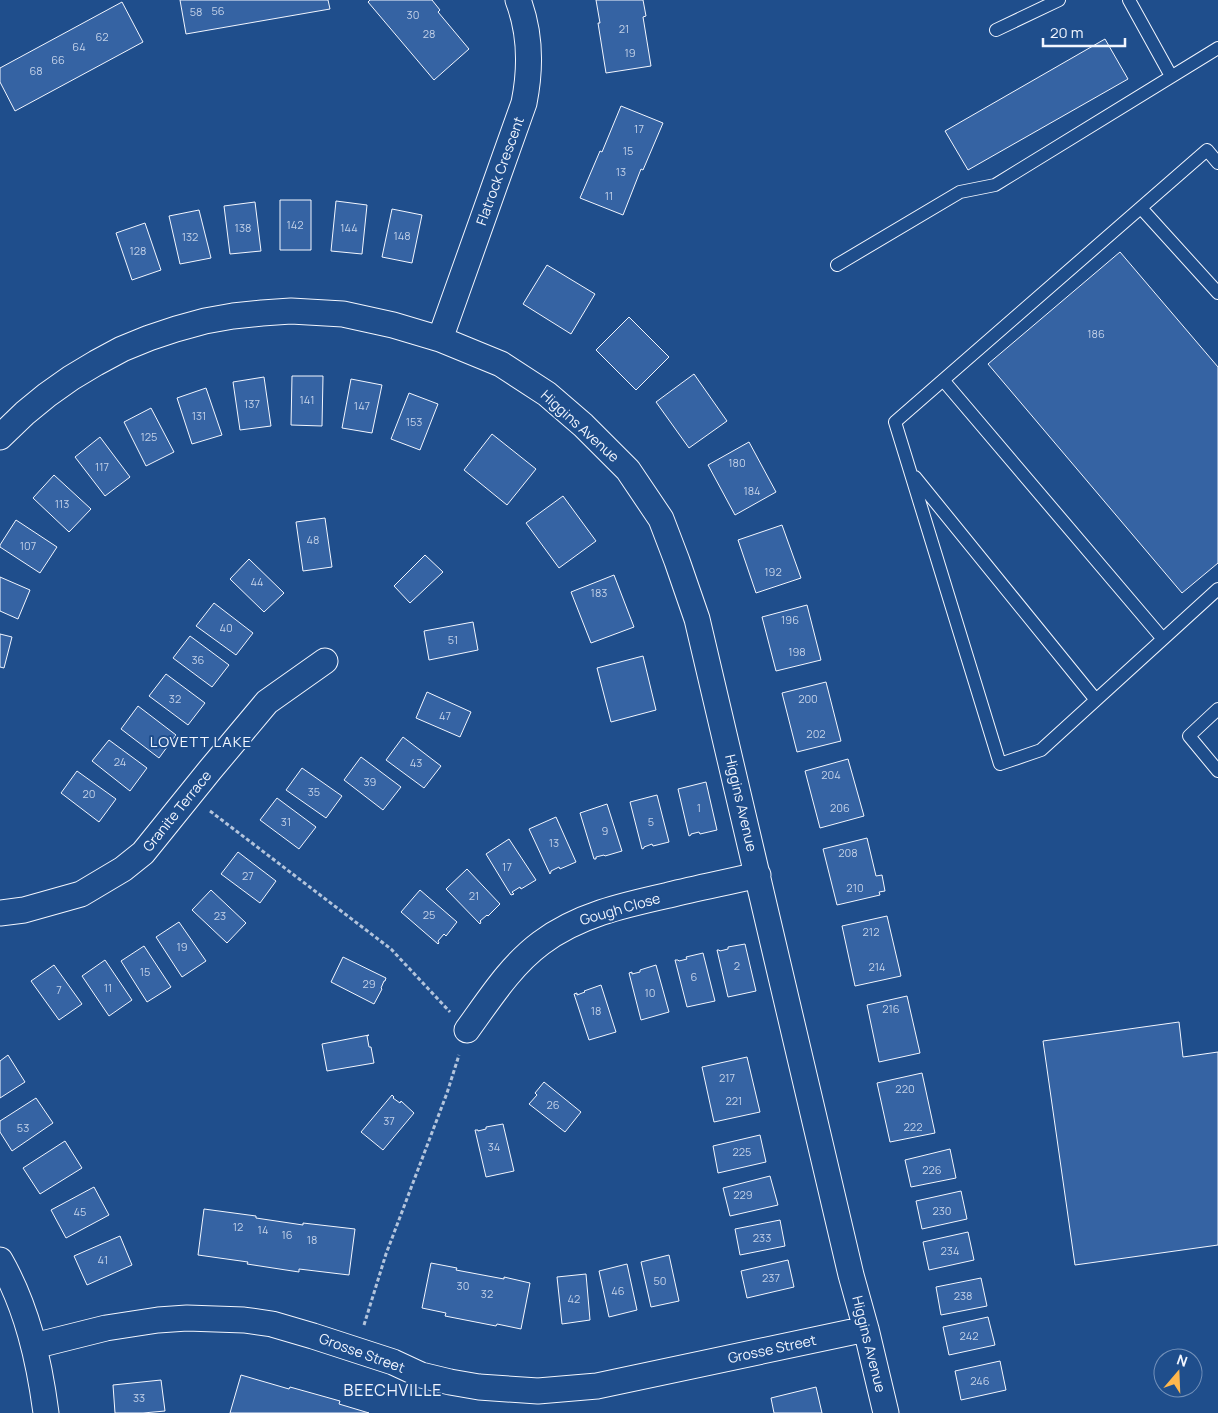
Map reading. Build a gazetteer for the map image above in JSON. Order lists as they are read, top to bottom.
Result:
{
  "streets": {
    "street": [
      "Flatrock Crescent",
      "Higgins Avenue",
      "Granite Terrace",
      "Gough Close",
      "Grosse Street"
    ]
  },
  "crossings": [
    ["Flatrock Crescent", "Higgins Avenue"],
    ["Higgins Avenue", "Gough Close"],
    ["Higgins Avenue", "Grosse Street"]
  ],
  "districts": ["LOVETT LAKE", "BEECHVILLE"],
  "house_numbers": [
    "56",
    "58",
    "30",
    "21",
    "28",
    "62",
    "64",
    "19",
    "66",
    "68",
    "17",
    "15",
    "13",
    "11",
    "142",
    "138",
    "144",
    "148",
    "132",
    "128",
    "186",
    "141",
    "137",
    "147",
    "131",
    "153",
    "125",
    "180",
    "117",
    "184",
    "113",
    "48",
    "107",
    "192",
    "44",
    "183",
    "196",
    "40",
    "51",
    "198",
    "36",
    "32",
    "200",
    "47",
    "202",
    "24",
    "43",
    "204",
    "39",
    "35",
    "20",
    "1",
    "206",
    "31",
    "5",
    "9",
    "13",
    "208",
    "17",
    "27",
    "210",
    "21",
    "25",
    "23",
    "212",
    "19",
    "2",
    "214",
    "15",
    "6",
    "29",
    "11",
    "7",
    "10",
    "216",
    "18",
    "217",
    "220",
    "221",
    "26",
    "37",
    "222",
    "53",
    "34",
    "225",
    "226",
    "229",
    "230",
    "45",
    "12",
    "14",
    "16",
    "233",
    "18",
    "234",
    "41",
    "237",
    "50",
    "30",
    "46",
    "32",
    "238",
    "42",
    "242",
    "246",
    "33"
  ],
  "scale_bar": "20 m",
  "north": "top"
}
